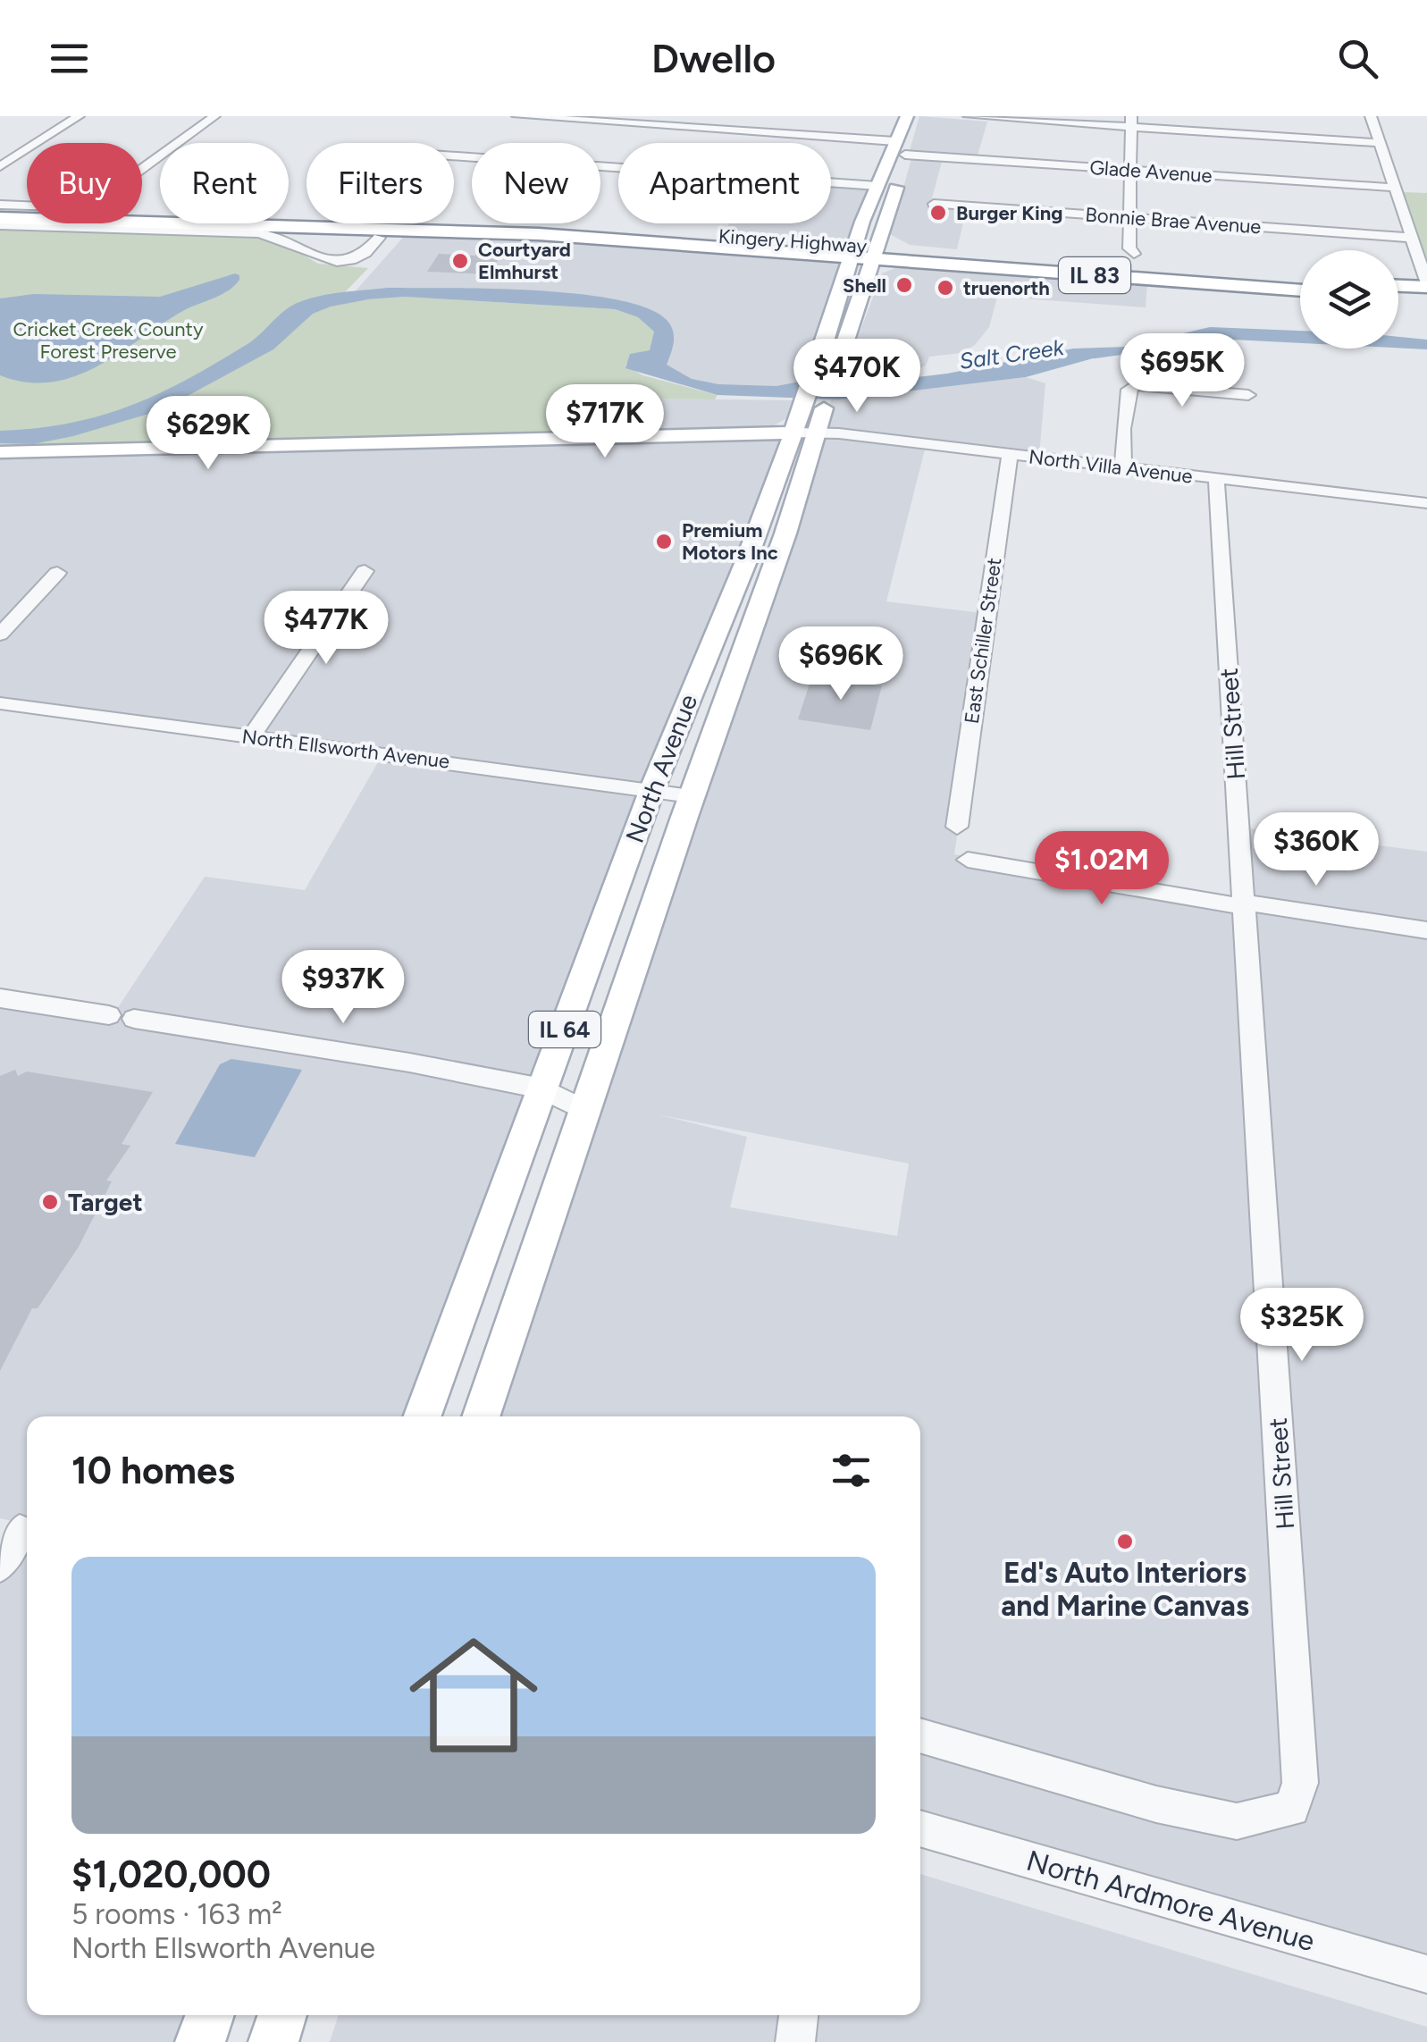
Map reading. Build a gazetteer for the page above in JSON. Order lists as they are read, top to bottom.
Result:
{
  "streets": {
    "highway": ["Kingery Highway", "IL 83"],
    "main road": ["North Avenue", "IL 64"],
    "street": [
      "Glade Avenue",
      "Bonnie Brae Avenue",
      "North Villa Avenue",
      "East Schiller Street",
      "Hill Street",
      "North Ellsworth Avenue",
      "North Ardmore Avenue"
    ]
  },
  "crossings": [
    ["Glade Avenue", "North Avenue"],
    ["Glade Avenue", "IL 64"],
    ["Kingery Highway", "North Avenue"],
    ["Kingery Highway", "IL 64"],
    ["North Villa Avenue", "East Schiller Street"],
    ["North Villa Avenue", "Hill Street"],
    ["North Villa Avenue", "North Avenue"],
    ["North Villa Avenue", "IL 64"],
    ["North Ellsworth Avenue", "North Avenue"],
    ["North Ellsworth Avenue", "IL 64"],
    ["North Avenue", "IL 64"]
  ],
  "water": ["Salt Creek"],
  "parks": ["Cricket Creek County Forest Preserve"],
  "places": [
    "Burger King",
    "Courtyard Elmhurst",
    "Shell",
    "truenorth",
    "Premium Motors Inc",
    "Target",
    "Ed's Auto Interiors and Marine Canvas"
  ],
  "page": {
    "header": "Dwello",
    "chip": [
      "Buy",
      "Rent",
      "Filters",
      "New",
      "Apartment"
    ],
    "price": [
      "$695K",
      "$470K",
      "$717K",
      "$629K",
      "$477K",
      "$696K",
      "$360K",
      "$1.02M",
      "$937K",
      "$325K"
    ],
    "heading": "10 homes",
    "list": [
      {
        "name": "$1,020,000",
        "note": "5 rooms · 163 m² · North Ellsworth Avenue"
      }
    ]
  }
}
